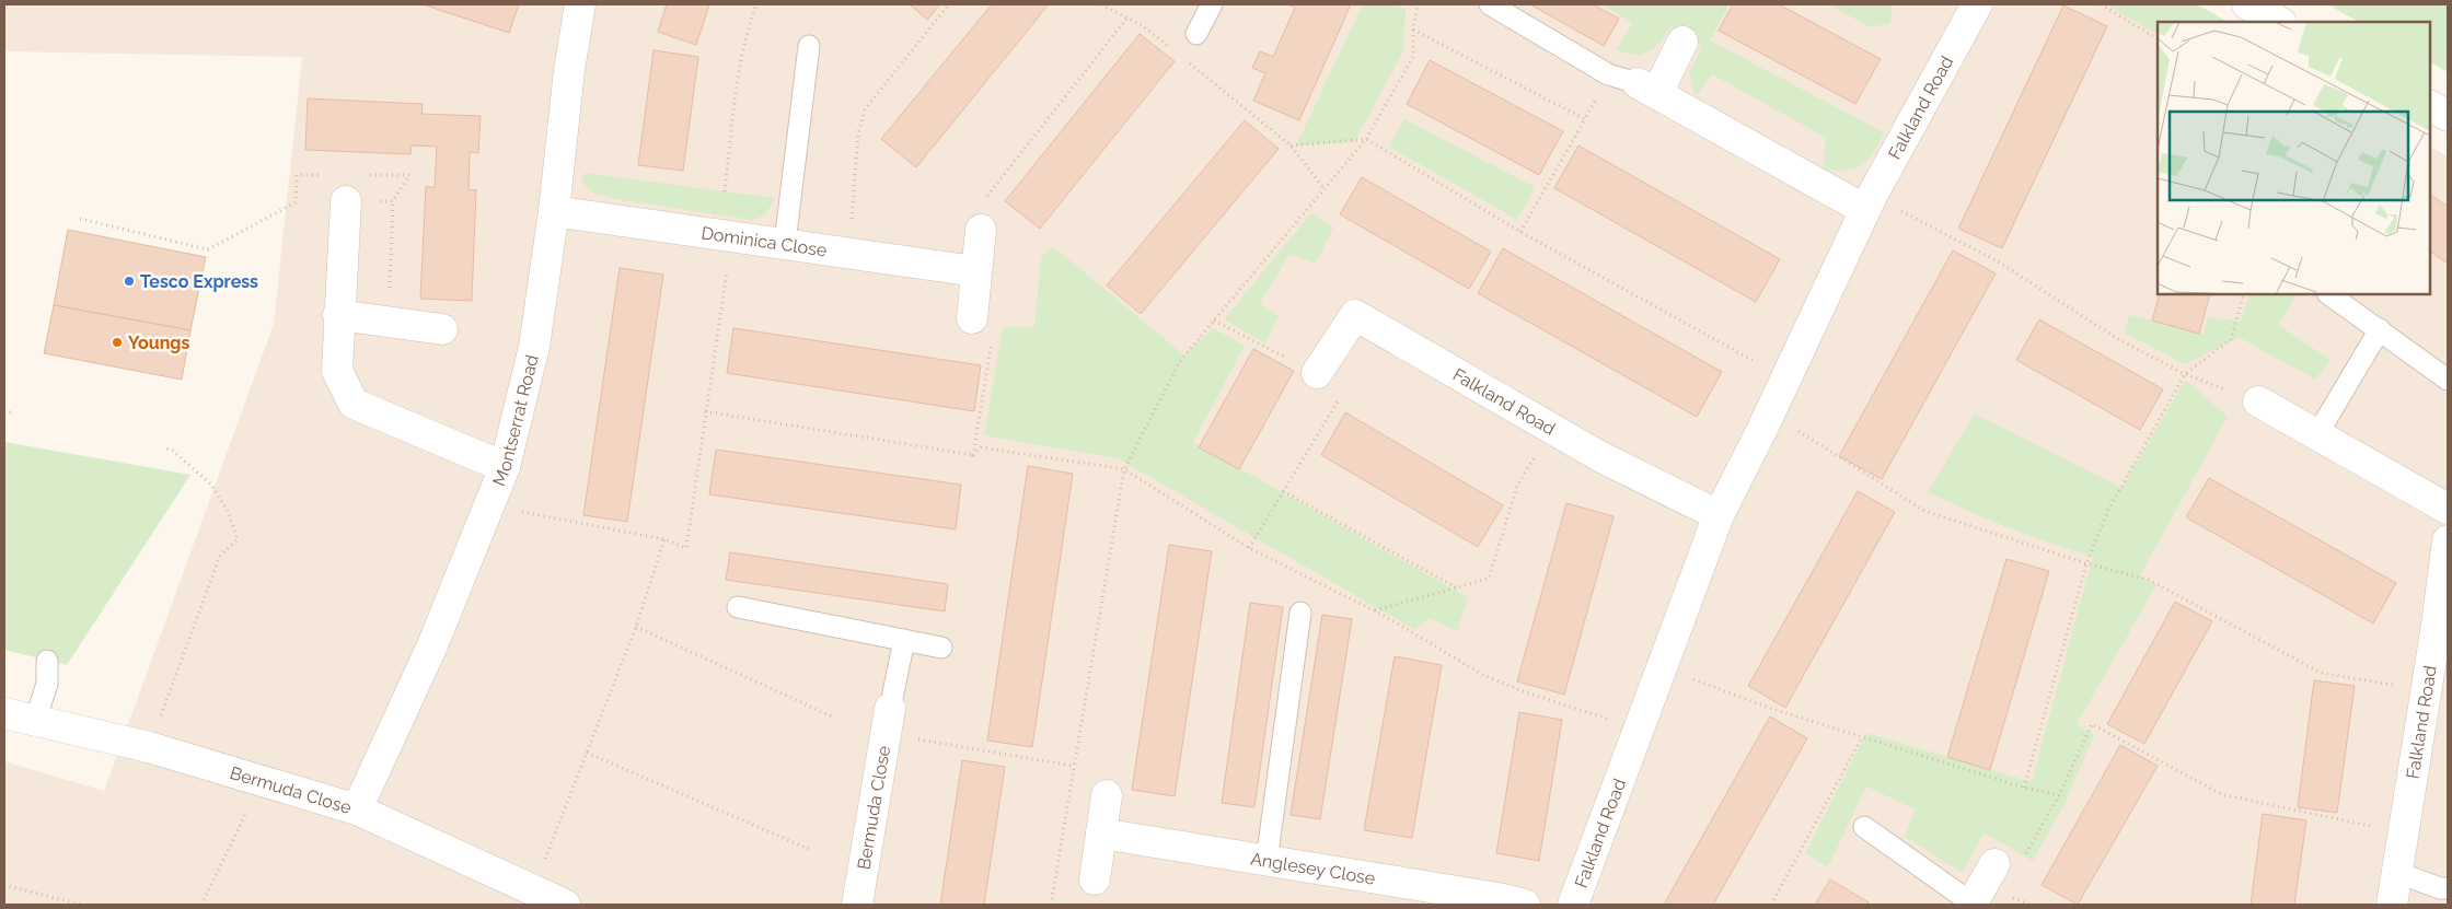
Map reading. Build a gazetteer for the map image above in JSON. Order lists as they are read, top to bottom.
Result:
{
  "streets": {
    "street": [
      "Falkland Road",
      "Dominica Close",
      "Montserrat Road",
      "Bermuda Close",
      "Anglesey Close"
    ]
  },
  "crossings": [
    ["Dominica Close", "Montserrat Road"],
    ["Montserrat Road", "Bermuda Close"]
  ],
  "places": ["Tesco Express", "Youngs"]
}
